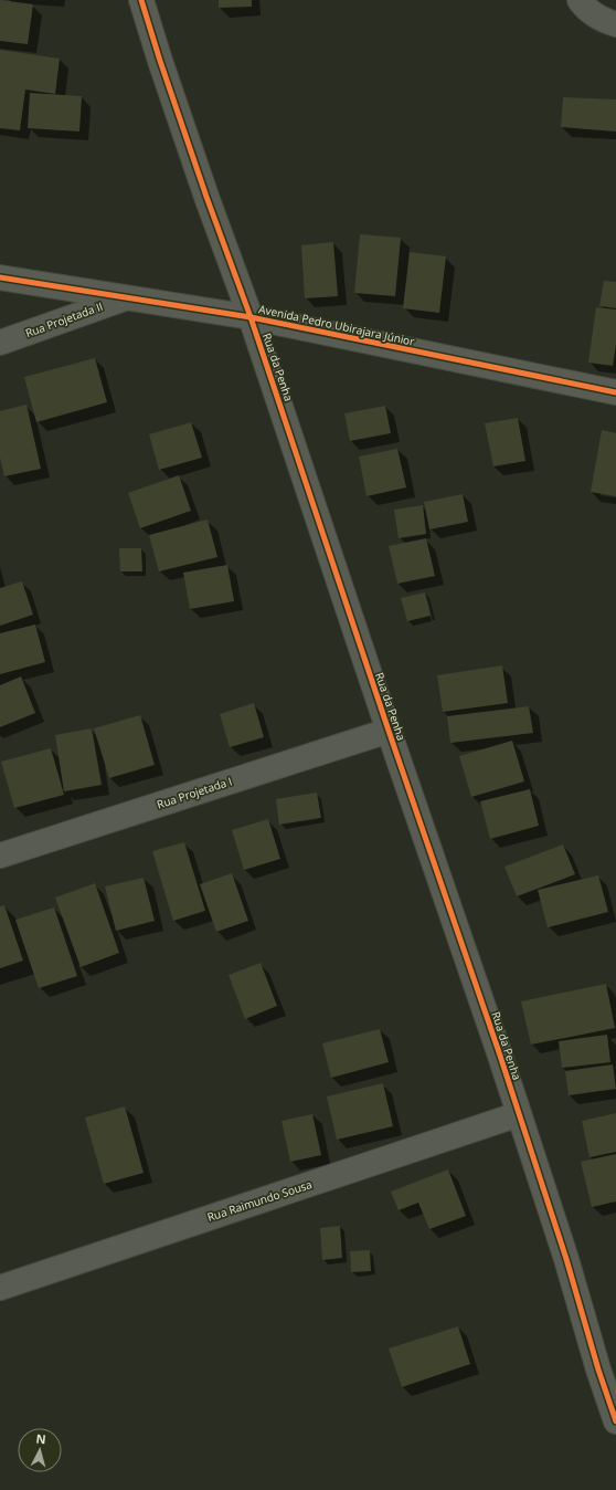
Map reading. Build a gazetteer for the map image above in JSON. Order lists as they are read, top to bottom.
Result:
{
  "streets": {
    "street": [
      "Rua Projetada II",
      "Avenida Pedro Ubirajara Júnior",
      "Rua da Penha",
      "Rua Projetada I",
      "Rua Raimundo Sousa"
    ]
  },
  "crossings": [
    ["Rua Projetada II", "Avenida Pedro Ubirajara Júnior"],
    ["Avenida Pedro Ubirajara Júnior", "Rua da Penha"],
    ["Rua da Penha", "Rua Projetada I"],
    ["Rua da Penha", "Rua Raimundo Sousa"]
  ],
  "north": "top"
}
